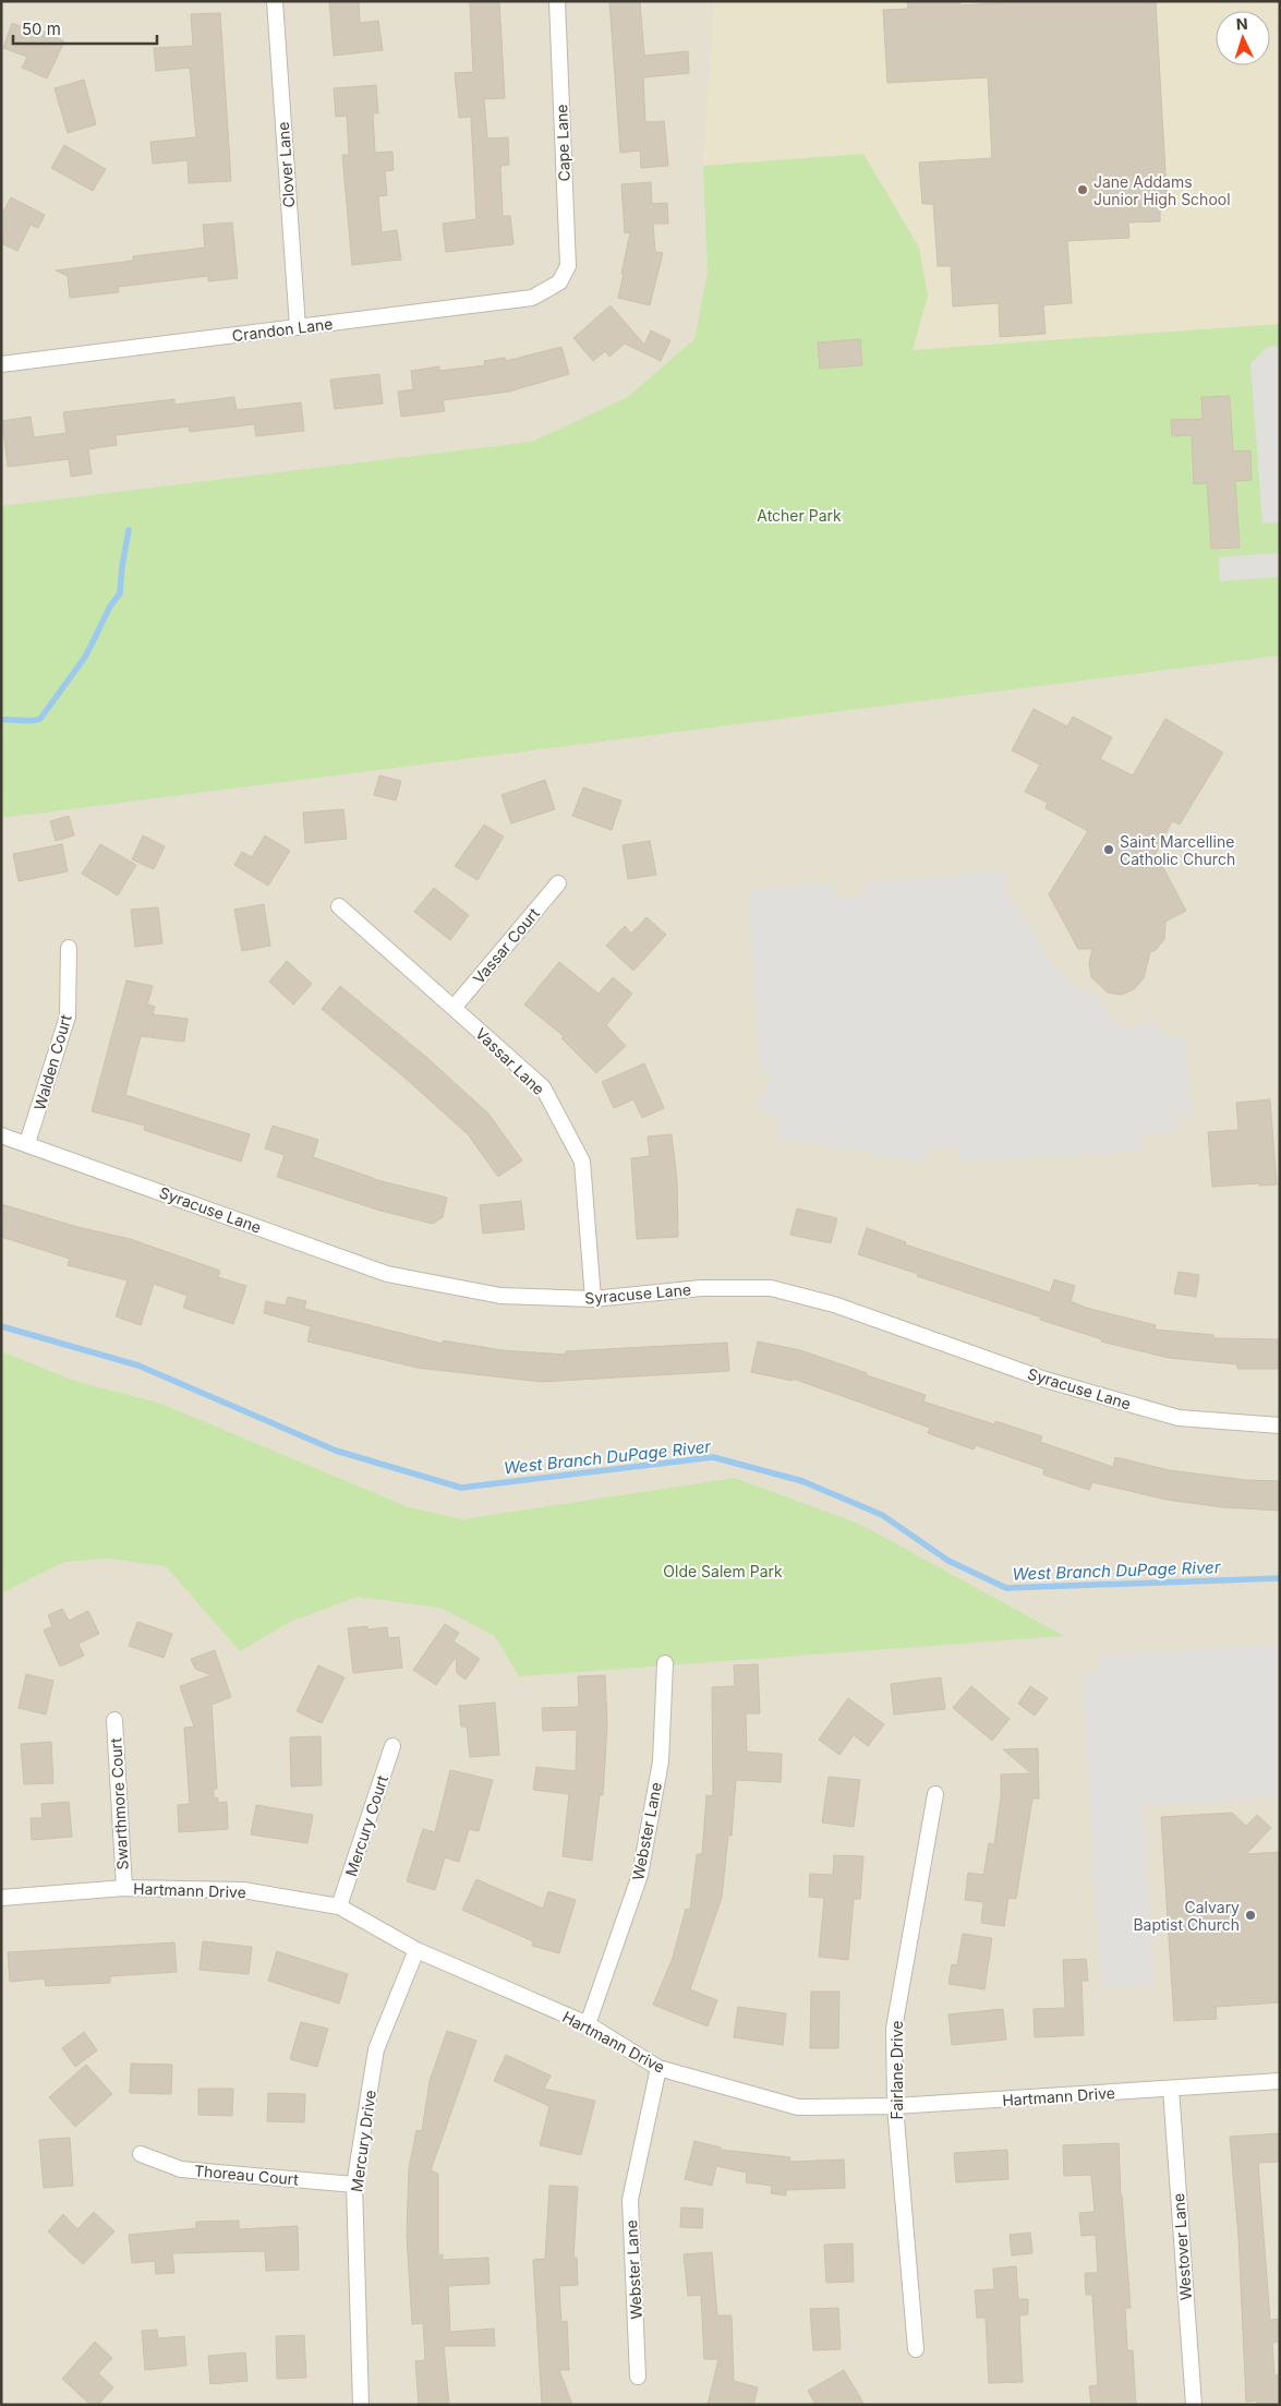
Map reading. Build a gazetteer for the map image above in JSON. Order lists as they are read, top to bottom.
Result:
{
  "streets": {
    "street": [
      "Cape Lane",
      "Clover Lane",
      "Crandon Lane",
      "Vassar Court",
      "Vassar Lane",
      "Walden Court",
      "Syracuse Lane",
      "Swarthmore Court",
      "Mercury Court",
      "Webster Lane",
      "Hartmann Drive",
      "Fairlane Drive",
      "Mercury Drive",
      "Thoreau Court",
      "Westover Lane"
    ]
  },
  "crossings": [
    ["Cape Lane", "Crandon Lane"],
    ["Clover Lane", "Crandon Lane"],
    ["Vassar Court", "Vassar Lane"],
    ["Vassar Lane", "Syracuse Lane"],
    ["Walden Court", "Syracuse Lane"],
    ["Swarthmore Court", "Hartmann Drive"],
    ["Mercury Court", "Hartmann Drive"],
    ["Webster Lane", "Hartmann Drive"],
    ["Hartmann Drive", "Fairlane Drive"],
    ["Hartmann Drive", "Mercury Drive"],
    ["Hartmann Drive", "Westover Lane"],
    ["Mercury Drive", "Thoreau Court"]
  ],
  "water": ["West Branch DuPage River"],
  "parks": ["Atcher Park", "Olde Salem Park"],
  "places": ["Jane Addams Junior High School", "Saint Marcelline Catholic Church", "Calvary Baptist Church"],
  "scale_bar": "50 m",
  "north": "top"
}
